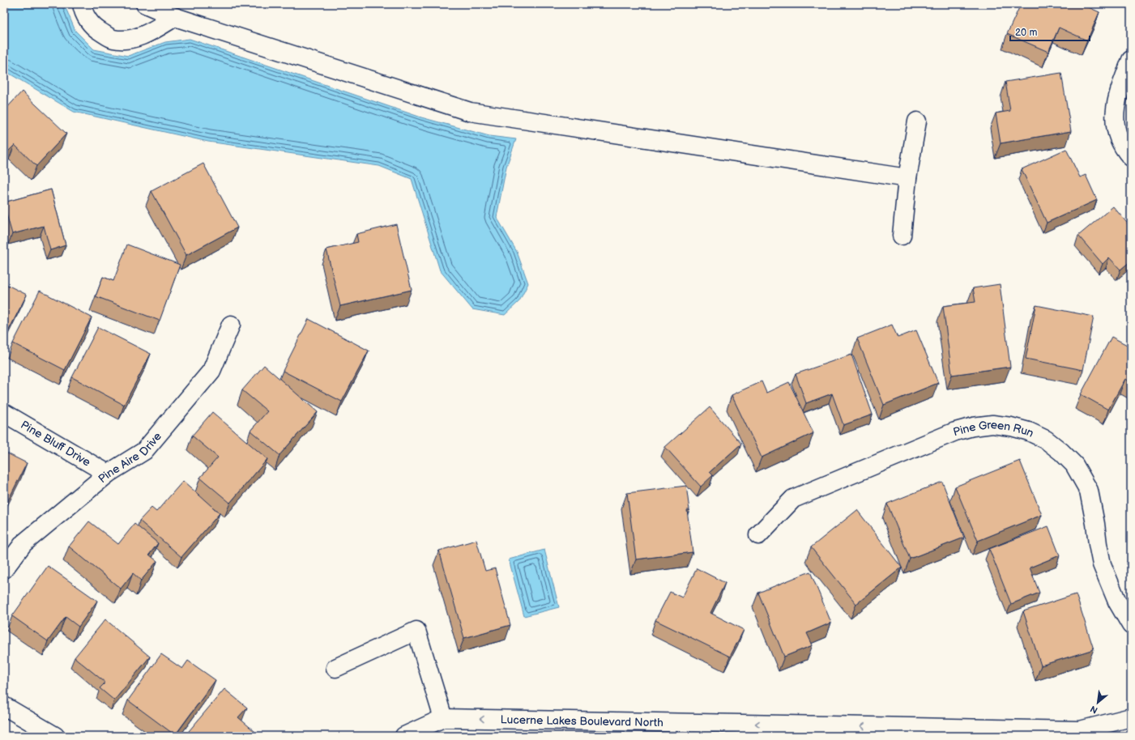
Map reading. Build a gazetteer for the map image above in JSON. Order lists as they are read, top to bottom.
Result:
{
  "streets": {
    "street": [
      "Pine Green Run",
      "Pine Bluff Drive",
      "Pine Aire Drive",
      "Lucerne Lakes Boulevard North"
    ]
  },
  "crossings": [
    ["Pine Bluff Drive", "Pine Aire Drive"]
  ],
  "one_way": ["Lucerne Lakes Boulevard North"],
  "scale_bar": "20 m",
  "north": "bottom left"
}
